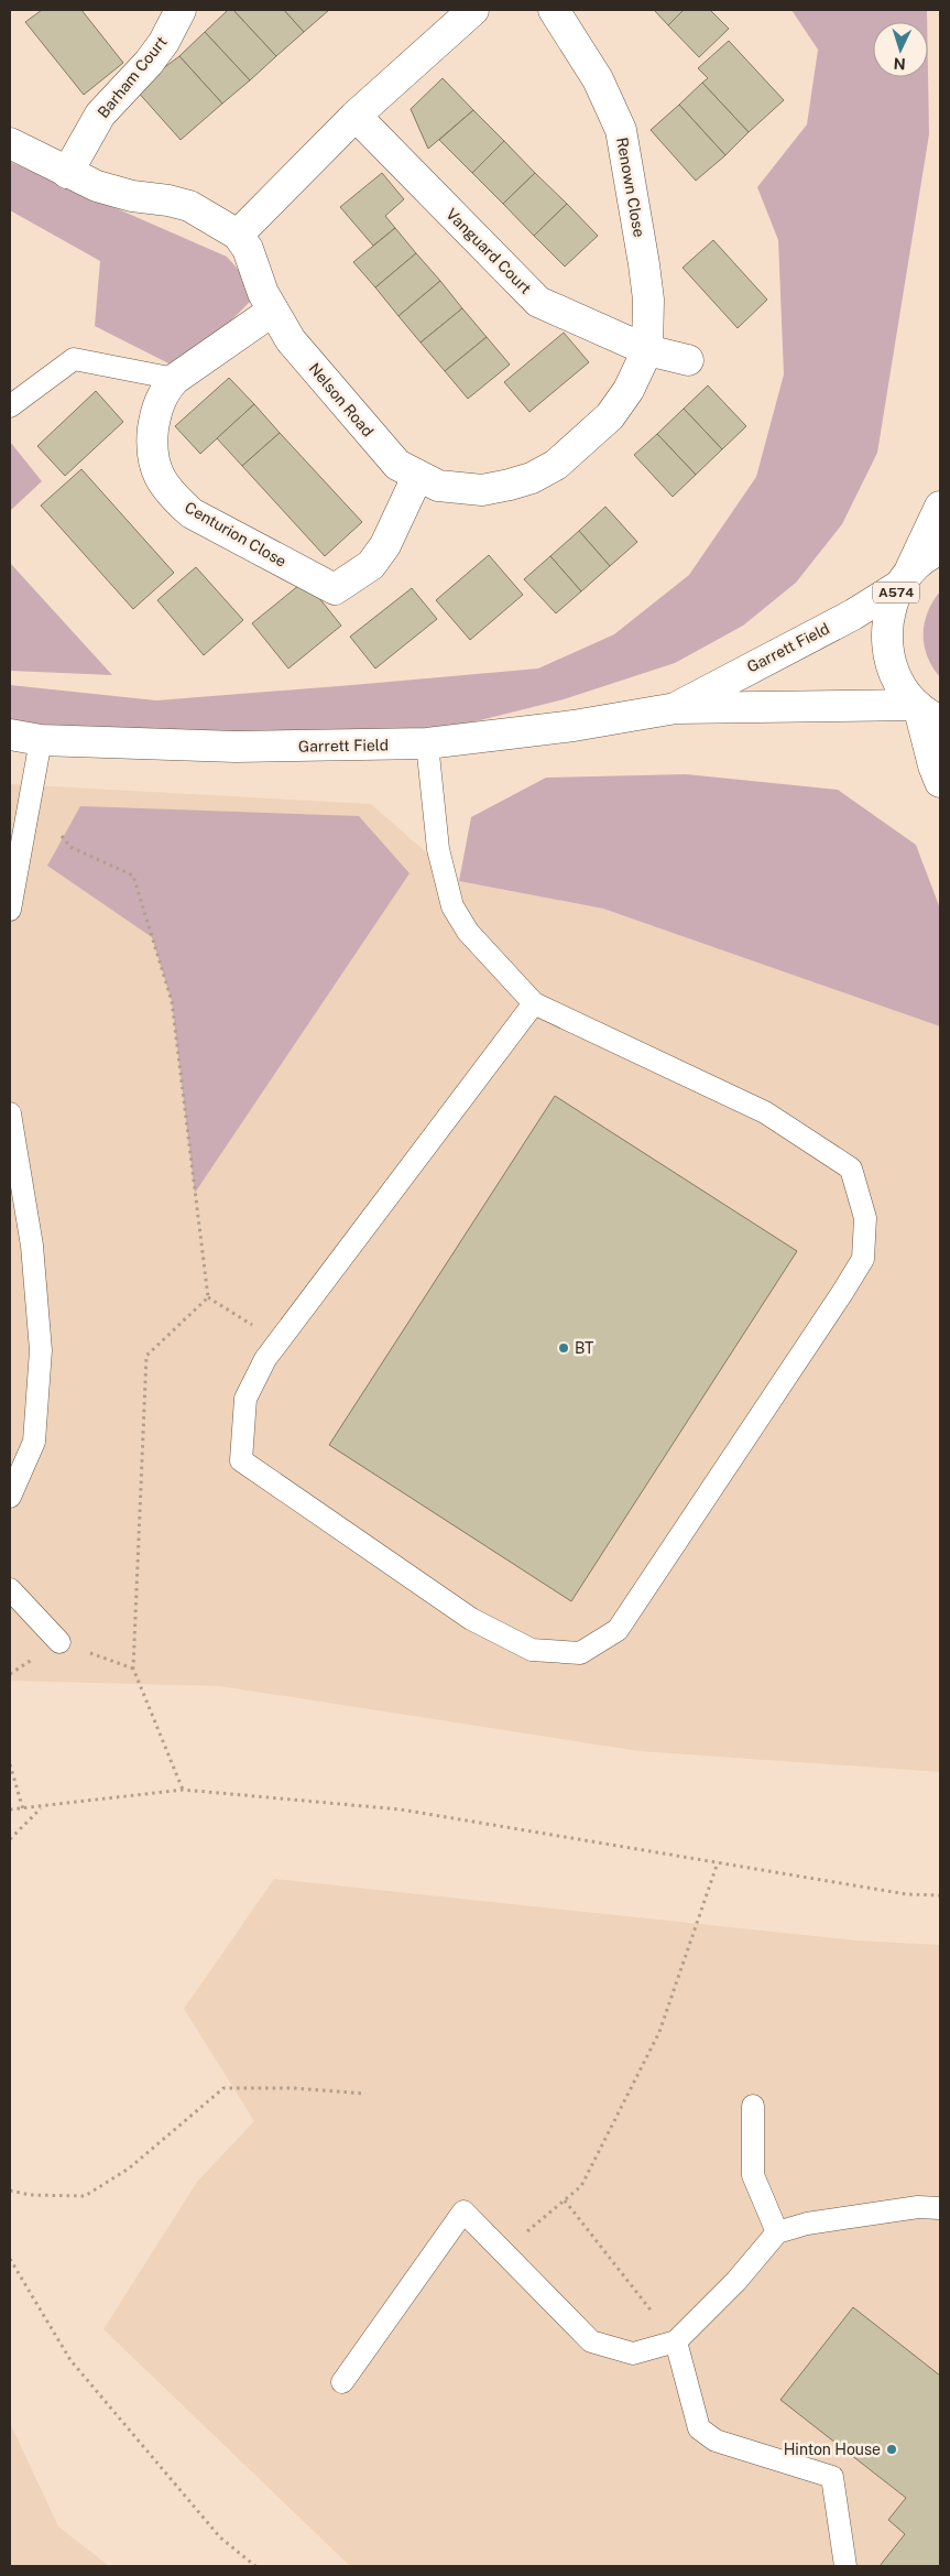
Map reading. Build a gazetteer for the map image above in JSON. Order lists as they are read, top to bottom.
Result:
{
  "streets": {
    "street": [
      "Barham Court",
      "Renown Close",
      "Vanguard Court",
      "Nelson Road",
      "Centurion Close",
      "A574",
      "Garrett Field"
    ]
  },
  "crossings": [
    ["Renown Close", "Vanguard Court"],
    ["Renown Close", "Nelson Road"],
    ["Vanguard Court", "Nelson Road"],
    ["Nelson Road", "Centurion Close"],
    ["A574", "Garrett Field"]
  ],
  "places": ["BT", "Hinton House"],
  "north": "bottom"
}
